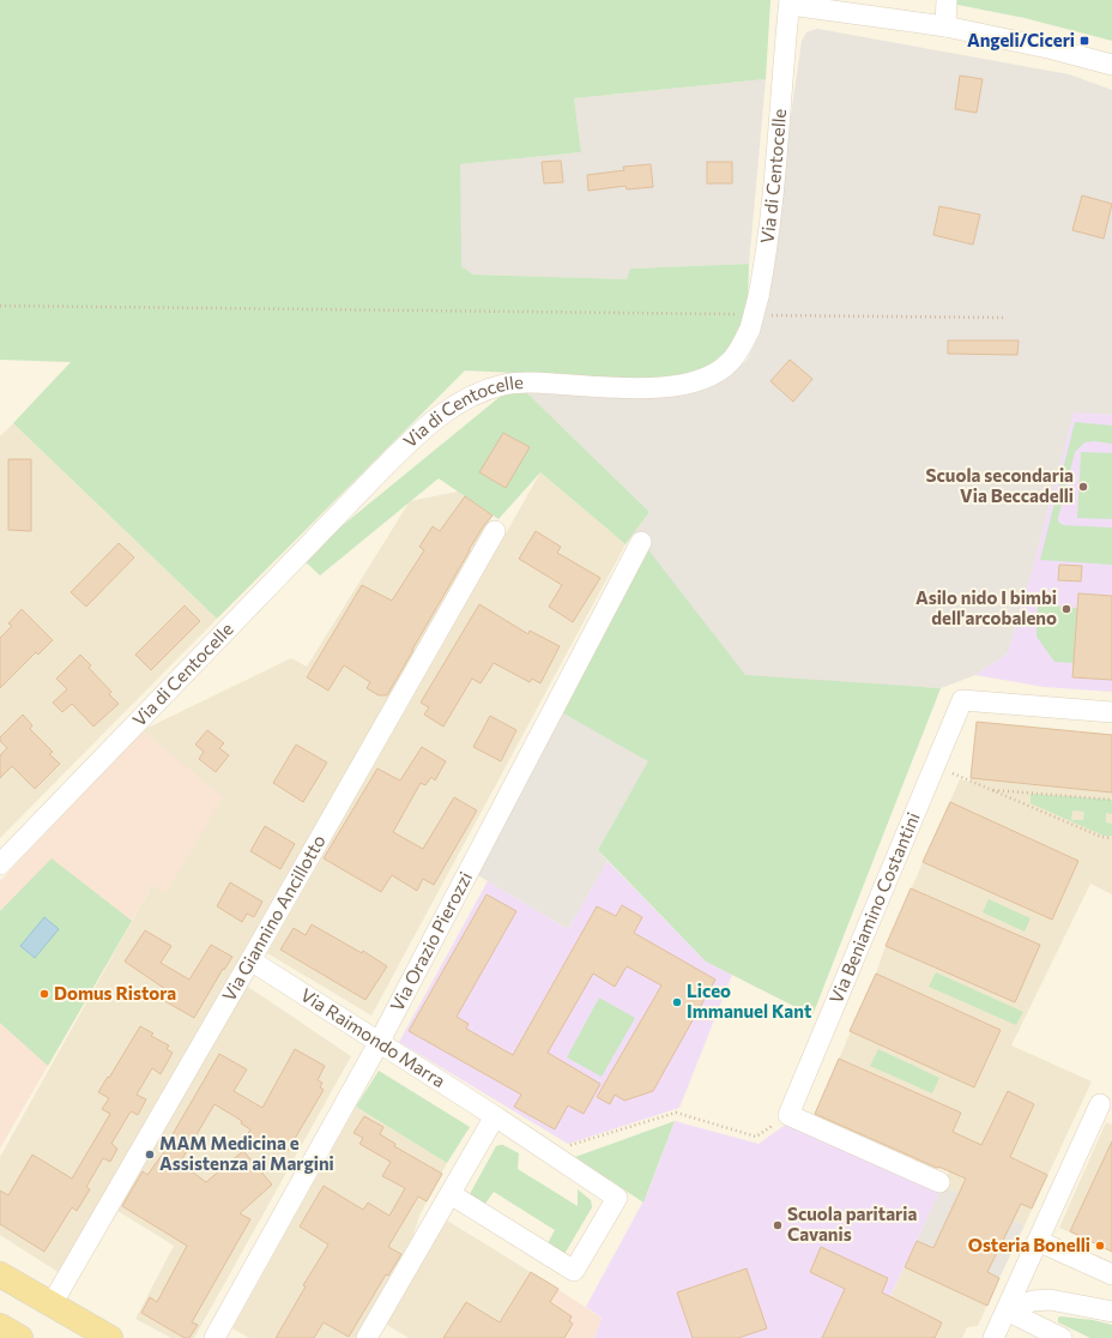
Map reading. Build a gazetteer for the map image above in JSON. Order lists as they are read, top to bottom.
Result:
{
  "streets": {
    "street": [
      "Via di Centocelle",
      "Via Beniamino Costantini",
      "Via Giannino Ancillotto",
      "Via Orazio Pierozzi",
      "Via Raimondo Marra"
    ]
  },
  "crossings": [
    ["Via Giannino Ancillotto", "Via Raimondo Marra"],
    ["Via Orazio Pierozzi", "Via Raimondo Marra"]
  ],
  "places": {
    "transit": ["Angeli/Ciceri"],
    "other": [
      "Scuola secondaria Via Beccadelli",
      "Asilo nido I bimbi dell'arcobaleno",
      "Domus Ristora",
      "Liceo Immanuel Kant",
      "MAM Medicina e Assistenza ai Margini",
      "Scuola paritaria Cavanis",
      "Osteria Bonelli"
    ]
  }
}
